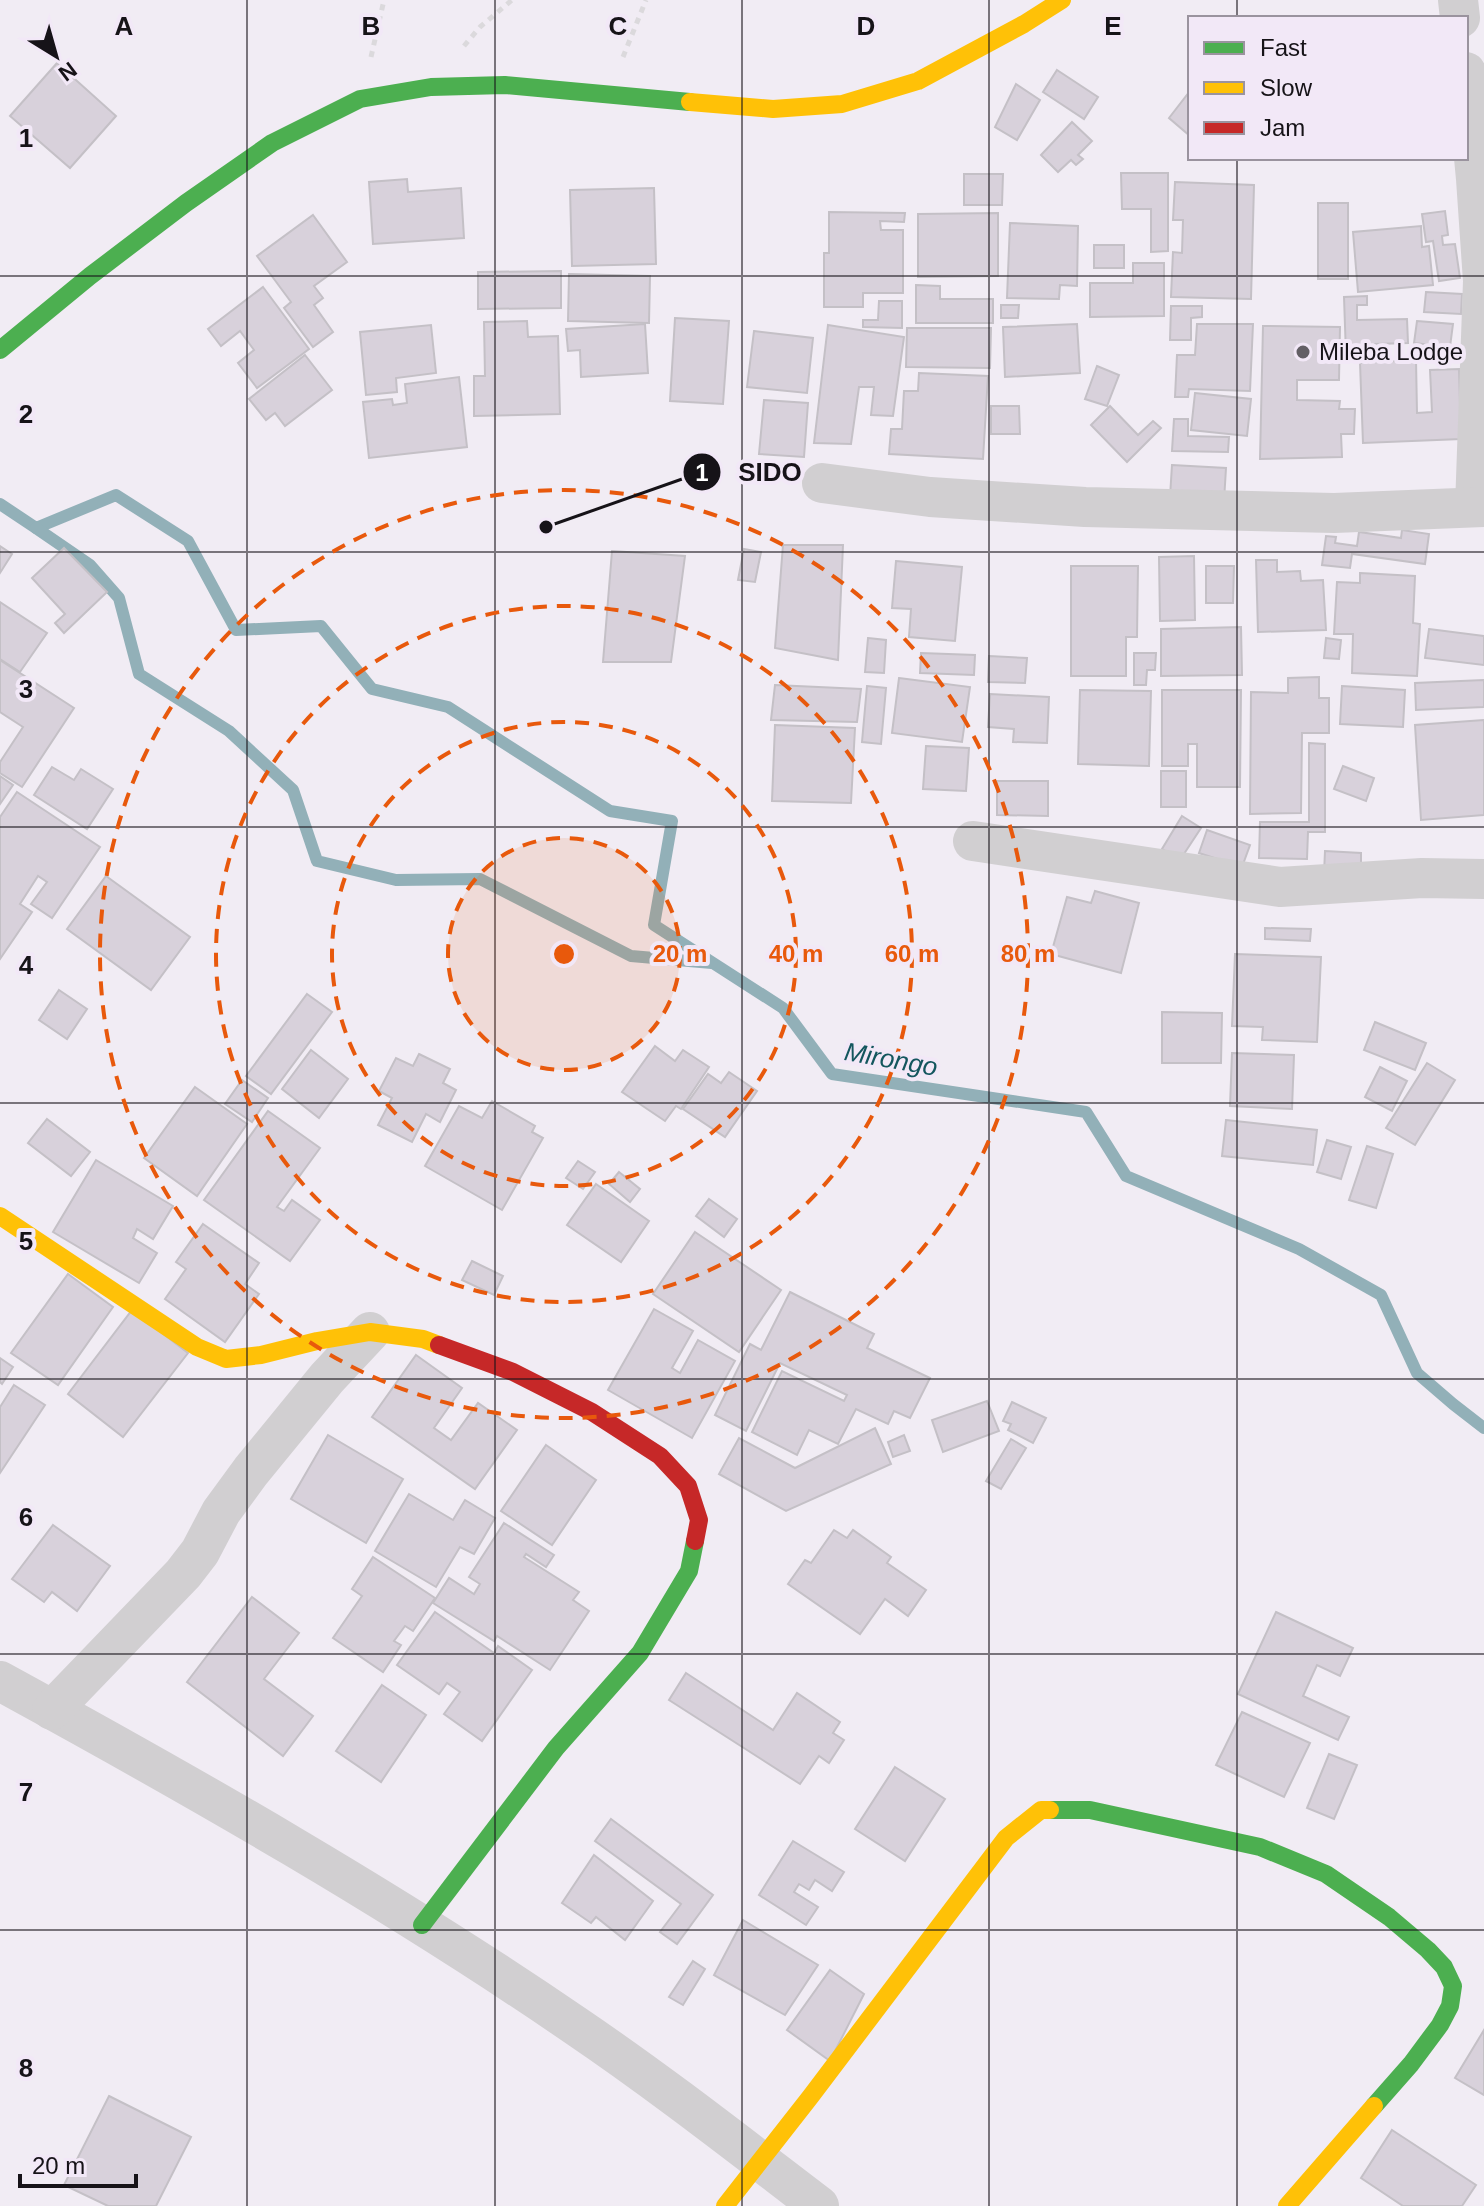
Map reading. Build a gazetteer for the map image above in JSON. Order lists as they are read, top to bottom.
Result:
{
  "water": ["Mirongo"],
  "places": ["Mileba Lodge", "SIDO"],
  "legend": ["Fast", "Slow", "Jam"],
  "scale_bar": "20 m",
  "north": "bottom right",
  "grid": {
    "columns": [
      "A",
      "B",
      "C",
      "D",
      "E"
    ],
    "rows": [
      "1",
      "2",
      "3",
      "4",
      "5",
      "6",
      "7",
      "8"
    ]
  },
  "rings": [
    "20 m",
    "40 m",
    "60 m",
    "80 m"
  ]
}
